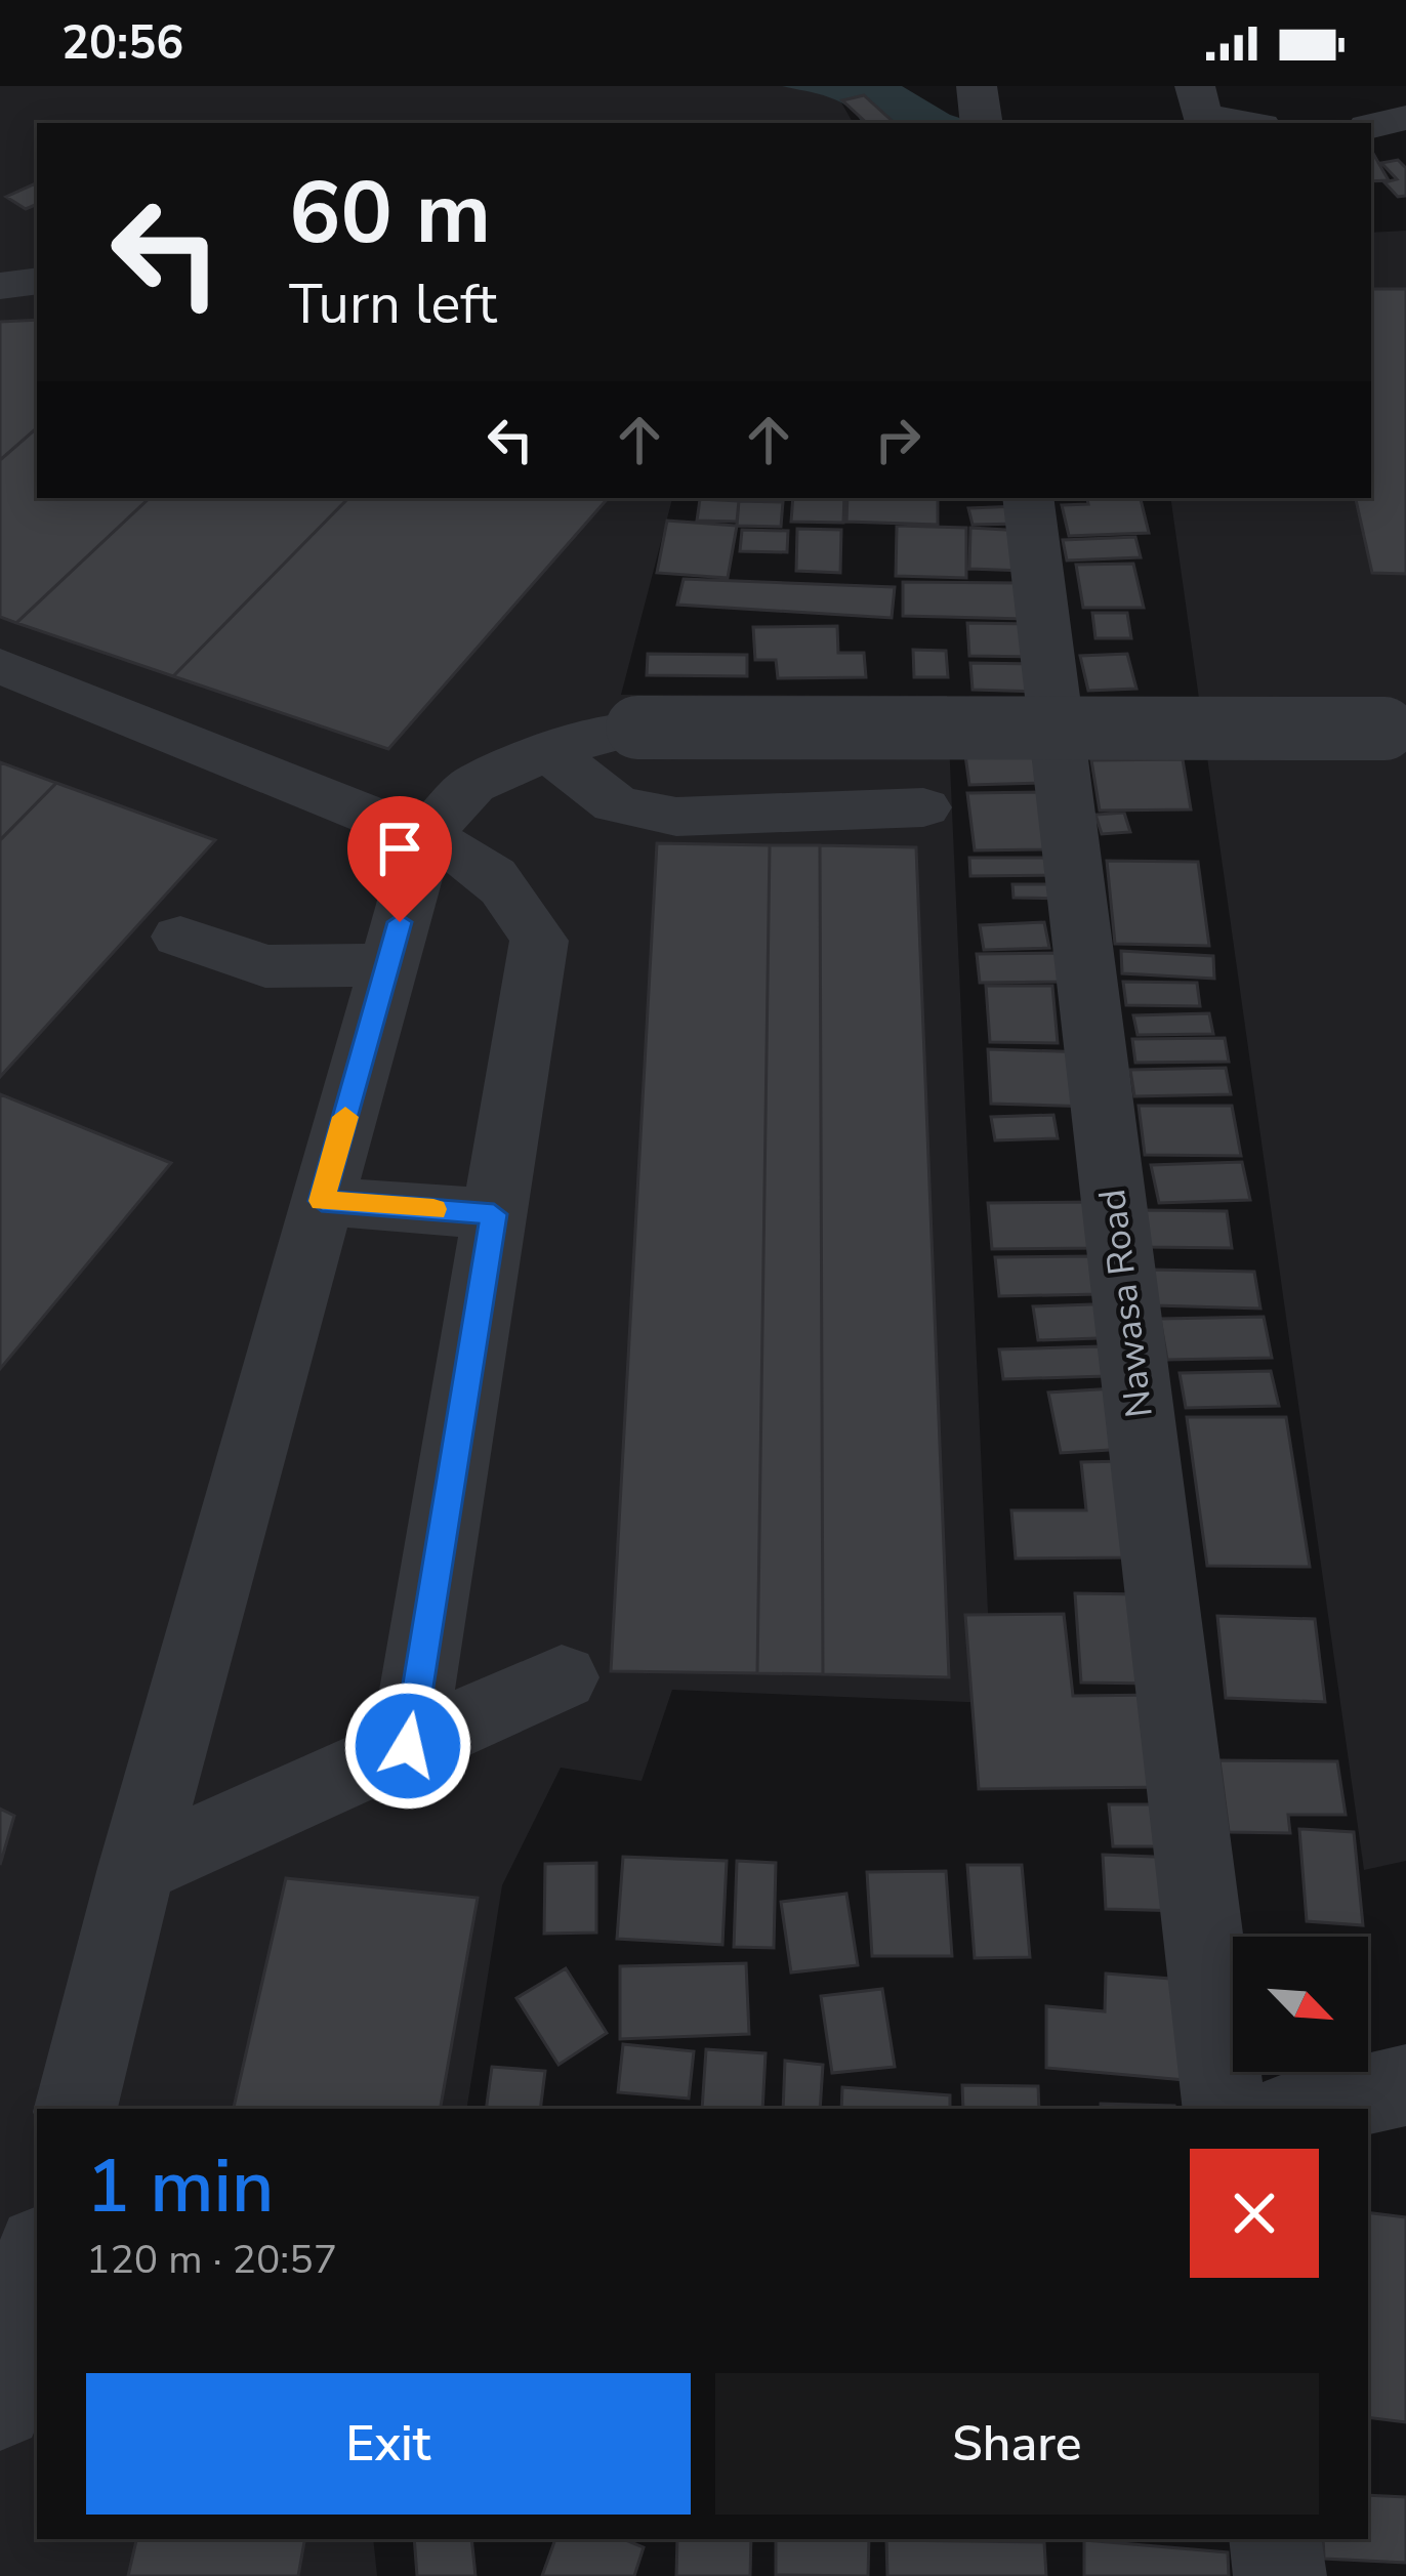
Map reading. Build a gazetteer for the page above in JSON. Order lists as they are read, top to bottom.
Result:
{
  "streets": {
    "street": ["Nawasa Road"]
  },
  "north": "bottom right",
  "page": {
    "status": "20:56",
    "turn": ["60 m", "Turn left"],
    "heading": ["1 min", "120 m · 20:57"],
    "buttons": ["Exit", "Share"]
  }
}
